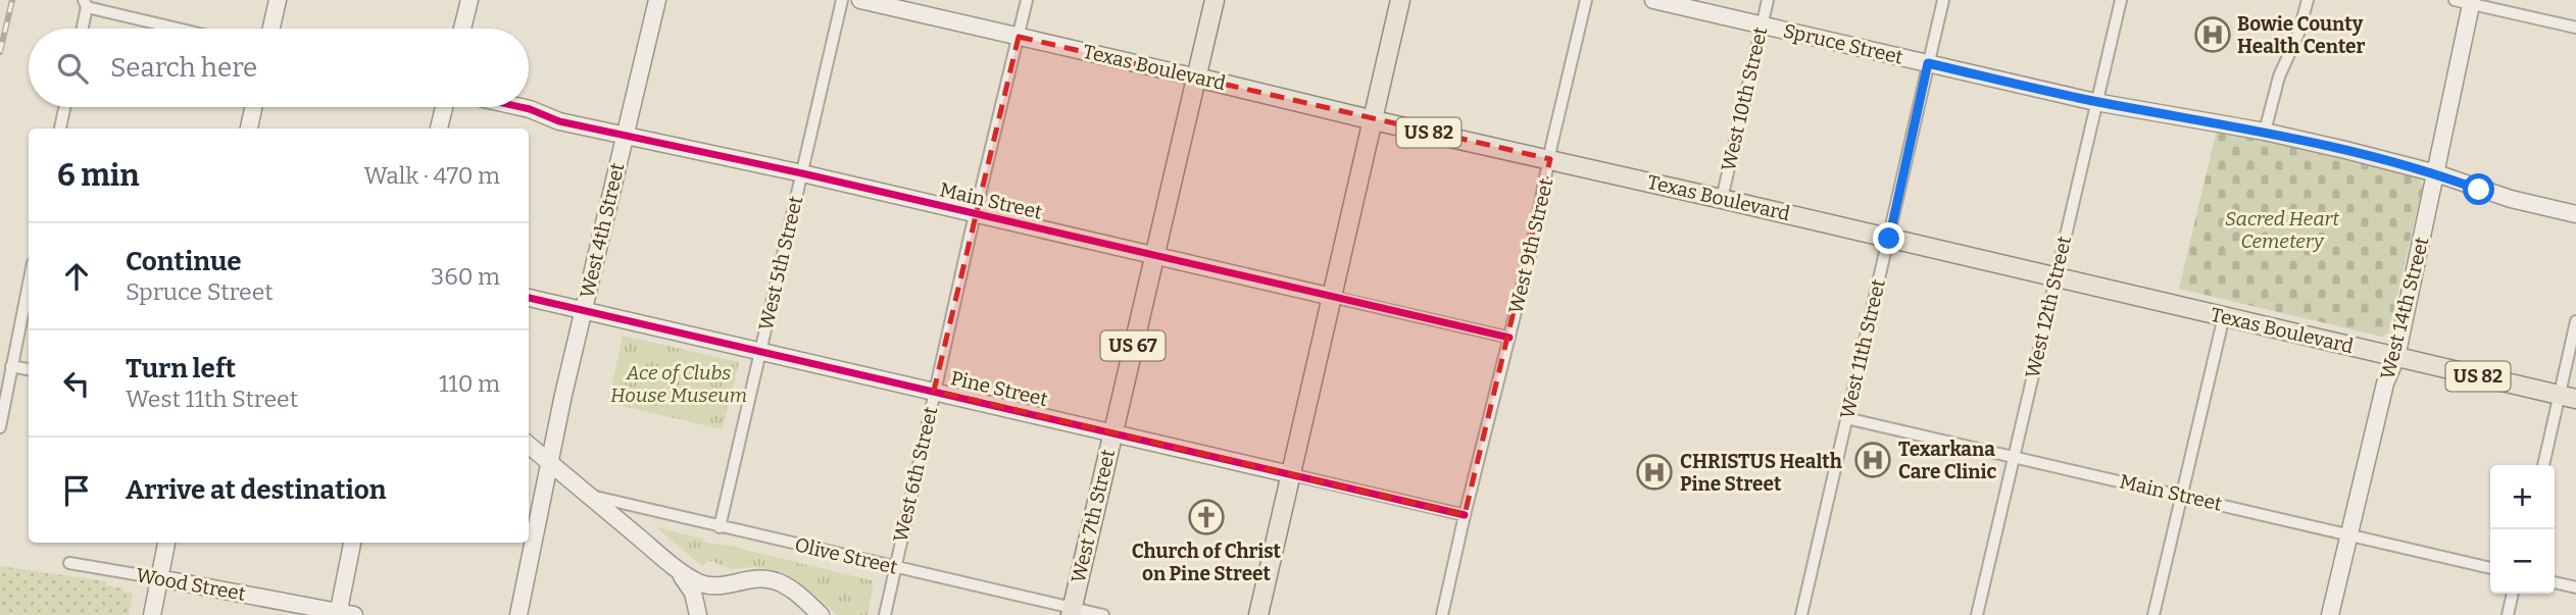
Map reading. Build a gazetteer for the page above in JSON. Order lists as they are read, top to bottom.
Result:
{
  "streets": {
    "main road": [
      "Texas Boulevard",
      "US 82",
      "US 67",
      "West 7th Street"
    ],
    "street": [
      "Spruce Street",
      "West 10th Street",
      "Main Street",
      "West 4th Street",
      "West 9th Street",
      "West 5th Street",
      "West 12th Street",
      "West 14th Street",
      "West 11th Street",
      "Pine Street",
      "West 6th Street",
      "Olive Street",
      "Wood Street"
    ]
  },
  "crossings": [
    ["Spruce Street", "West 10th Street"],
    ["Spruce Street", "West 12th Street"],
    ["Spruce Street", "West 14th Street"],
    ["Spruce Street", "West 11th Street"],
    ["Texas Boulevard", "West 10th Street"],
    ["Texas Boulevard", "West 9th Street"],
    ["Texas Boulevard", "West 12th Street"],
    ["Texas Boulevard", "West 14th Street"],
    ["Texas Boulevard", "West 11th Street"],
    ["Texas Boulevard", "West 6th Street"],
    ["Texas Boulevard", "West 7th Street"],
    ["Main Street", "West 4th Street"],
    ["Main Street", "West 9th Street"],
    ["Main Street", "West 5th Street"],
    ["Main Street", "West 12th Street"],
    ["Main Street", "West 14th Street"],
    ["Main Street", "West 11th Street"],
    ["Main Street", "West 6th Street"],
    ["Main Street", "West 7th Street"],
    ["West 4th Street", "Pine Street"],
    ["West 9th Street", "Pine Street"],
    ["West 5th Street", "Pine Street"],
    ["West 5th Street", "Olive Street"],
    ["Pine Street", "West 6th Street"],
    ["Pine Street", "West 7th Street"],
    ["West 6th Street", "Olive Street"],
    ["West 7th Street", "Olive Street"]
  ],
  "parks": ["Sacred Heart Cemetery", "Ace of Clubs House Museum"],
  "places": {
    "hospital": ["Bowie County Health Center", "Texarkana Care Clinic", "CHRISTUS Health Pine Street"],
    "church": ["Church of Christ on Pine Street"]
  },
  "page": {
    "search": "Search here",
    "heading": ["6 min", "Walk · 470 m"],
    "list": [
      ["Continue", "Spruce Street", "360 m"],
      ["Turn left", "West 11th Street", "110 m"],
      "Arrive at destination"
    ],
    "map_buttons": ["+", "−"]
  }
}
